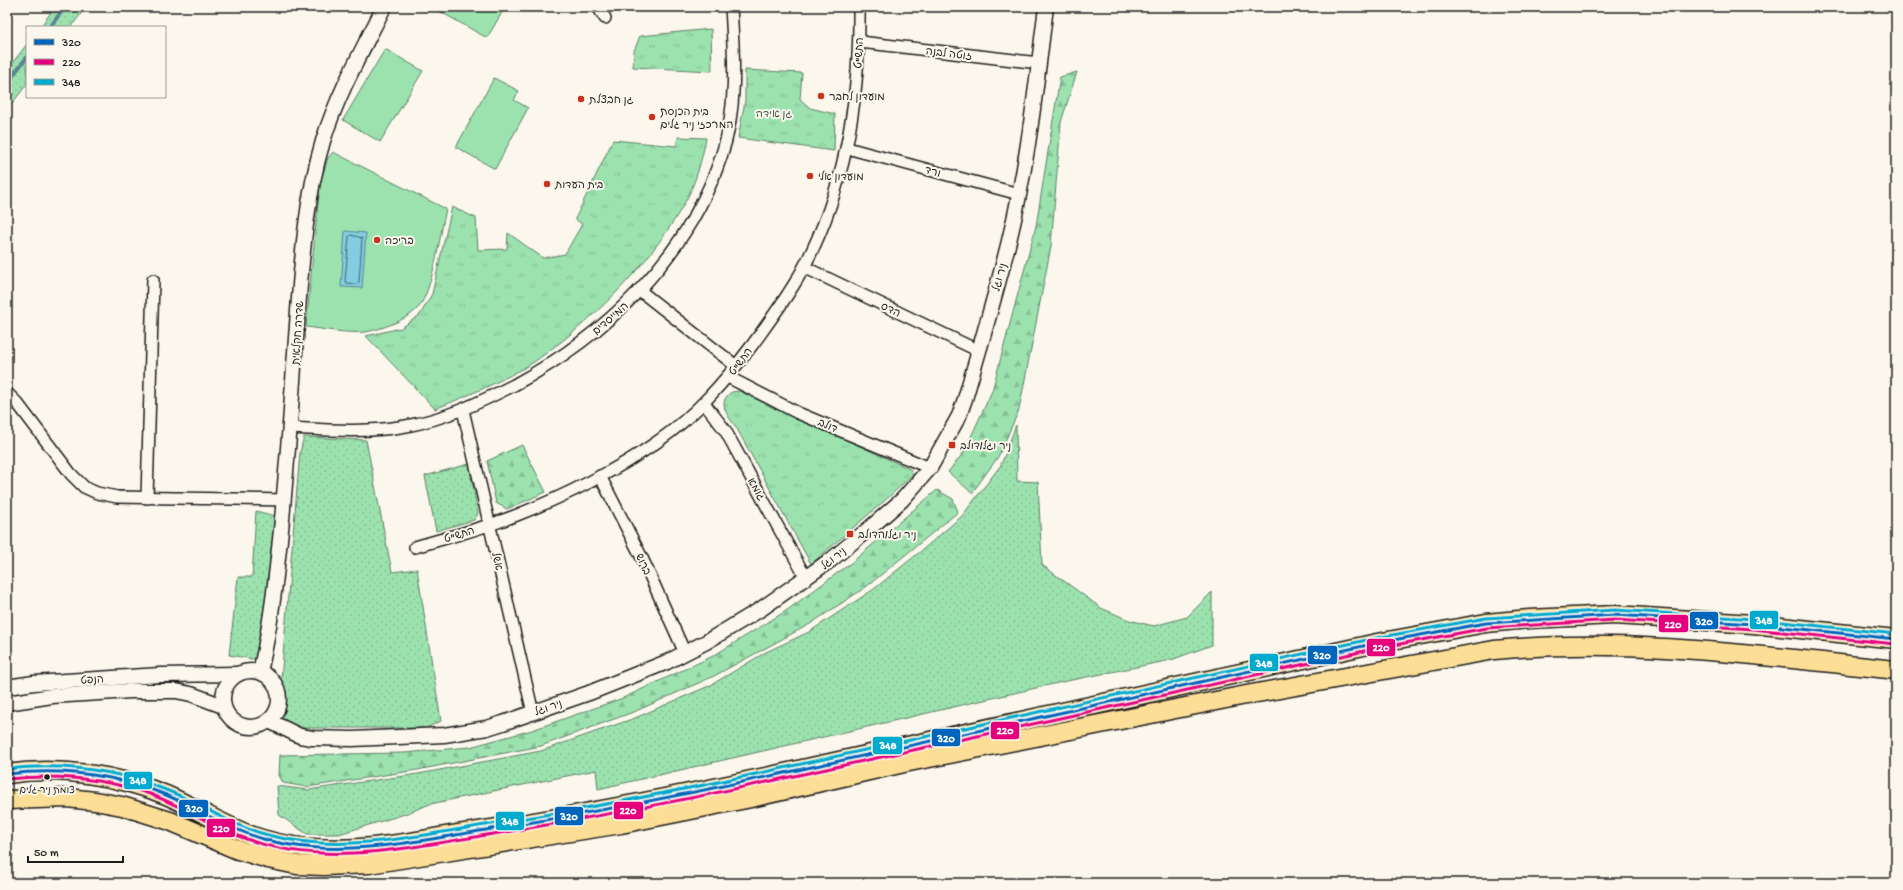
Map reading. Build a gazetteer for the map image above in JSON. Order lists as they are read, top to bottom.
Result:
{
  "streets": {
    "street": [
      "התש\"ט",
      "זוטה לבנה",
      "ורד",
      "ניר וגל",
      "הדס",
      "המייסדים",
      "שדרה חקלאית",
      "דולב",
      "גומא",
      "אשל",
      "ברוש",
      "הנפט"
    ]
  },
  "crossings": [
    ["התש\"ט", "זוטה לבנה"],
    ["התש\"ט", "ורד"],
    ["התש\"ט", "הדס"],
    ["התש\"ט", "דולב"],
    ["התש\"ט", "גומא"],
    ["התש\"ט", "אשל"],
    ["התש\"ט", "ברוש"],
    ["זוטה לבנה", "ניר וגל"],
    ["ורד", "ניר וגל"],
    ["ניר וגל", "הדס"],
    ["ניר וגל", "שדרה חקלאית"],
    ["ניר וגל", "דולב"],
    ["ניר וגל", "גומא"],
    ["ניר וגל", "אשל"],
    ["ניר וגל", "ברוש"],
    ["ניר וגל", "הנפט"],
    ["המייסדים", "שדרה חקלאית"],
    ["המייסדים", "אשל"],
    ["שדרה חקלאית", "הנפט"]
  ],
  "parks": ["גן אידה"],
  "places": {
    "other": [
      "מועדון לחבר",
      "גן חבצלת",
      "בית הכנסת המרכזי ניר גלים",
      "מועדון אלי",
      "בית העדות",
      "בריכה",
      "צומת ניר גלים"
    ],
    "transit": ["ניר וגל/דולב", "ניר וגל/הדולב"]
  },
  "lines": ["transit line 348", "transit line 320", "transit line 220"],
  "legend": ["320", "220", "348"],
  "scale_bar": "50 m"
}
